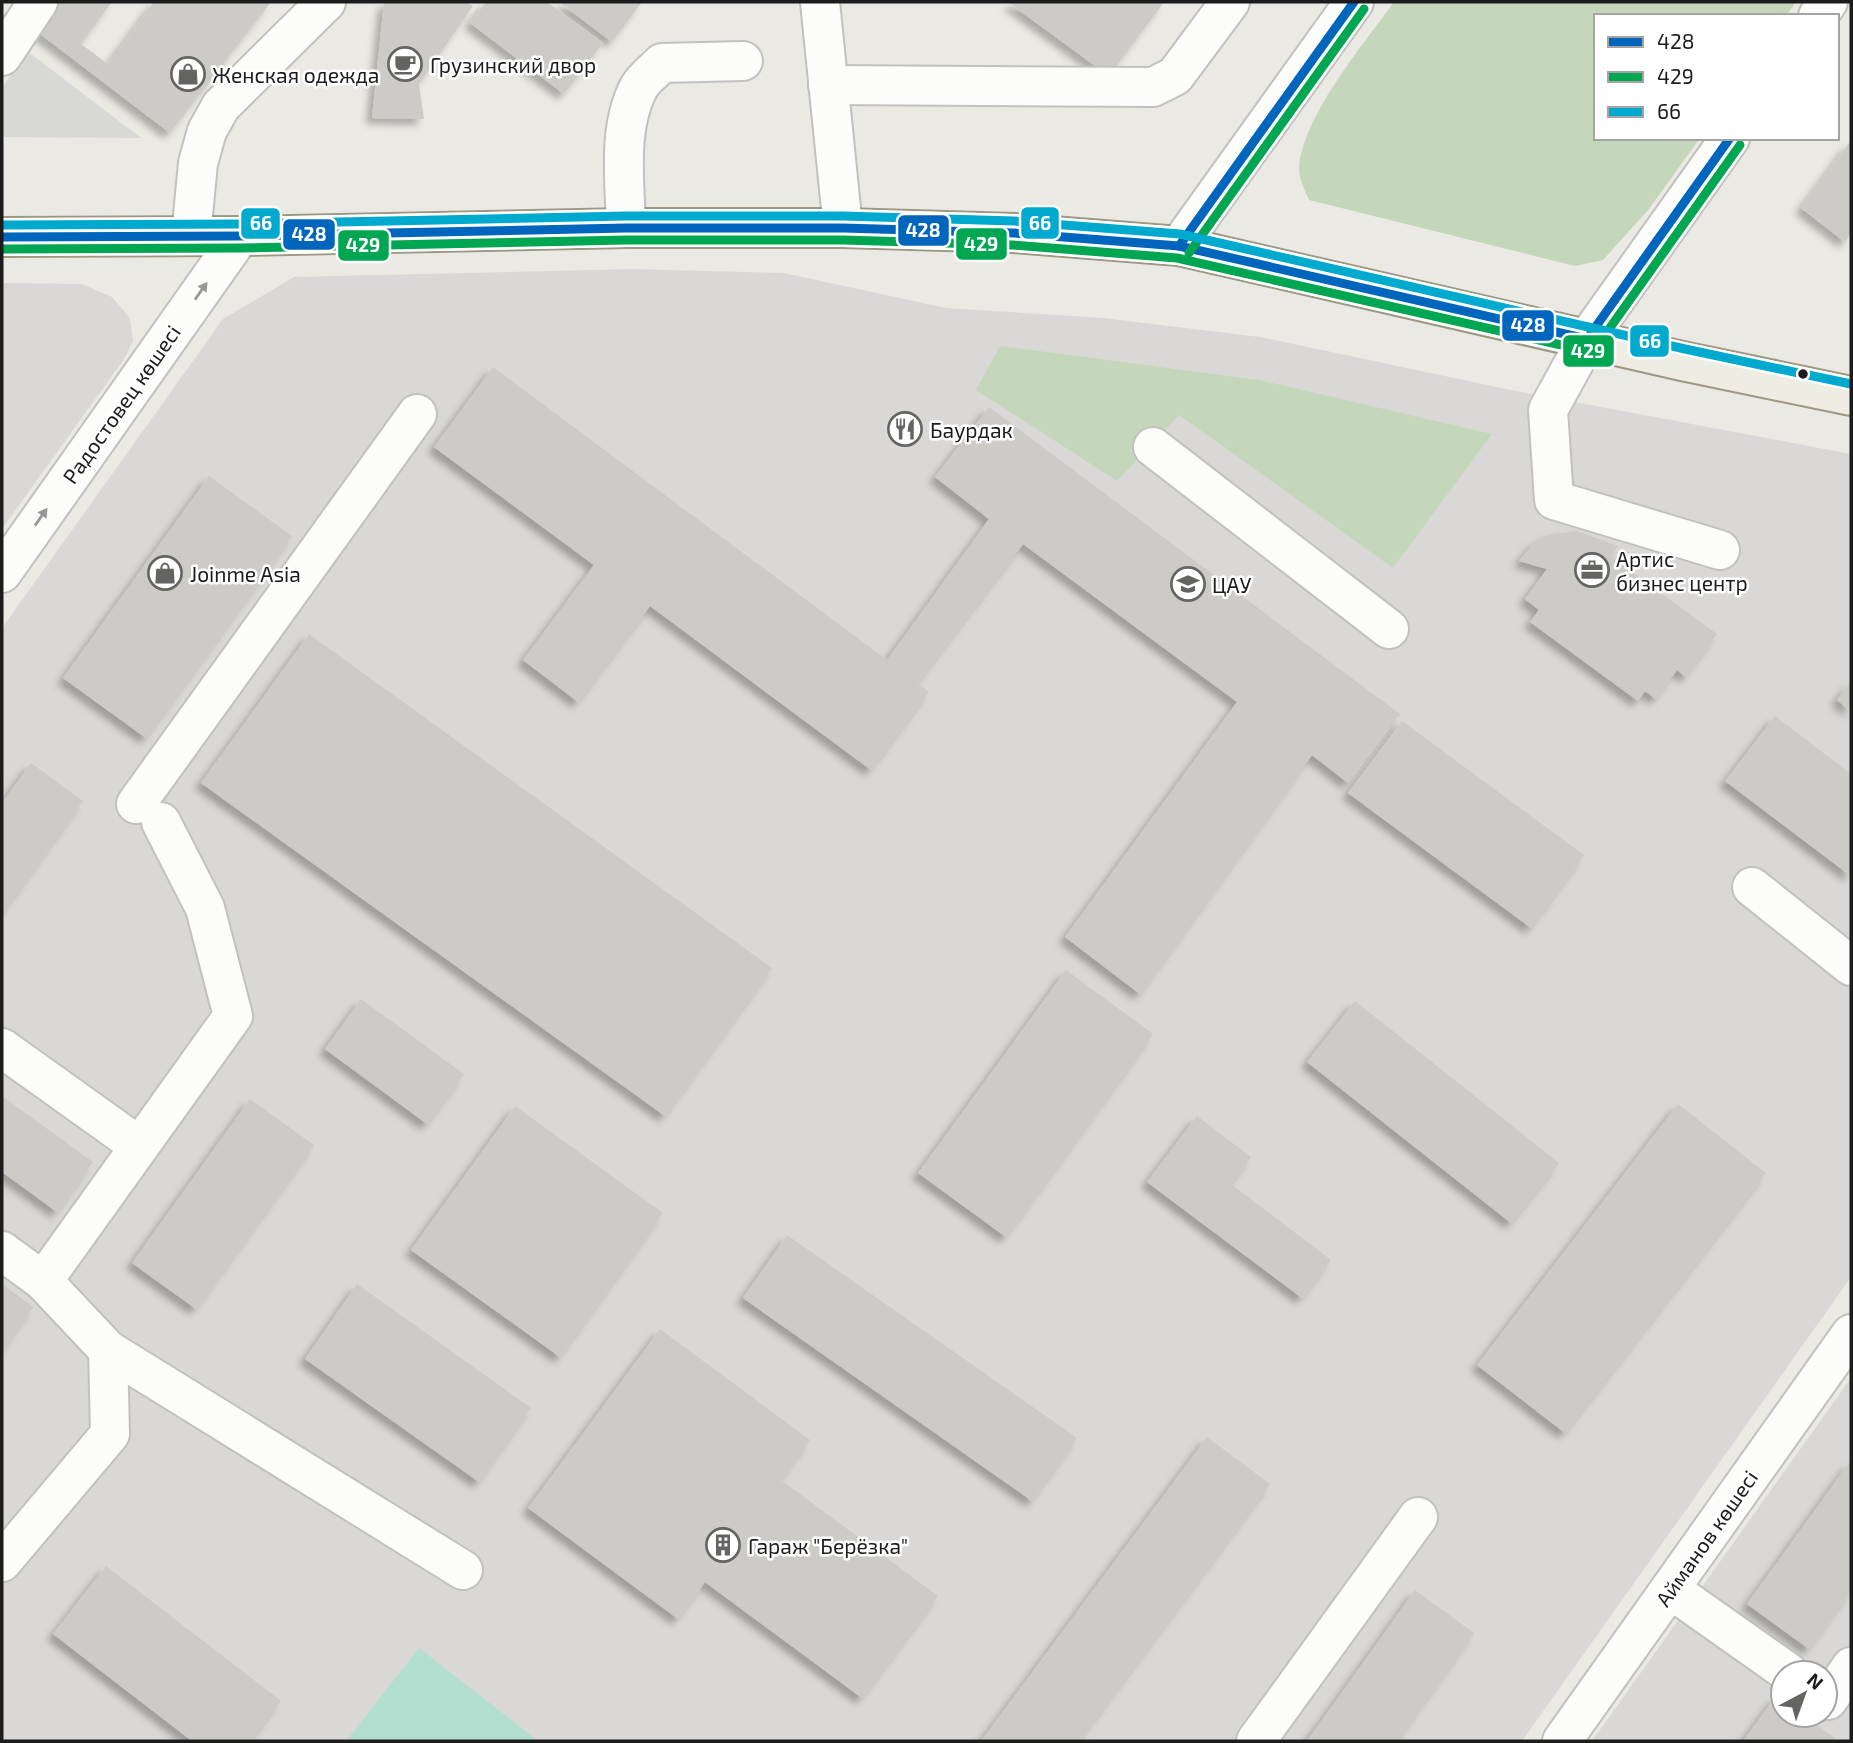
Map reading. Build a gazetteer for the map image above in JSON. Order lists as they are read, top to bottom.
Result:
{
  "streets": {
    "street": ["Радостовец көшесі", "Айманов көшесі"]
  },
  "one_way": ["Радостовец көшесі"],
  "places": {
    "cafe": ["Грузинский двор"],
    "shop": ["Женская одежда", "Joinme Asia"],
    "restaurant": ["Баурдак"],
    "office": ["Артис бизнес центр"],
    "school or university": ["ЦАУ"],
    "building": ["Гараж \"Берёзка\""]
  },
  "lines": ["transit line 428", "transit line 429", "transit line 66"],
  "legend": ["428", "429", "66"],
  "north": "top right"
}
